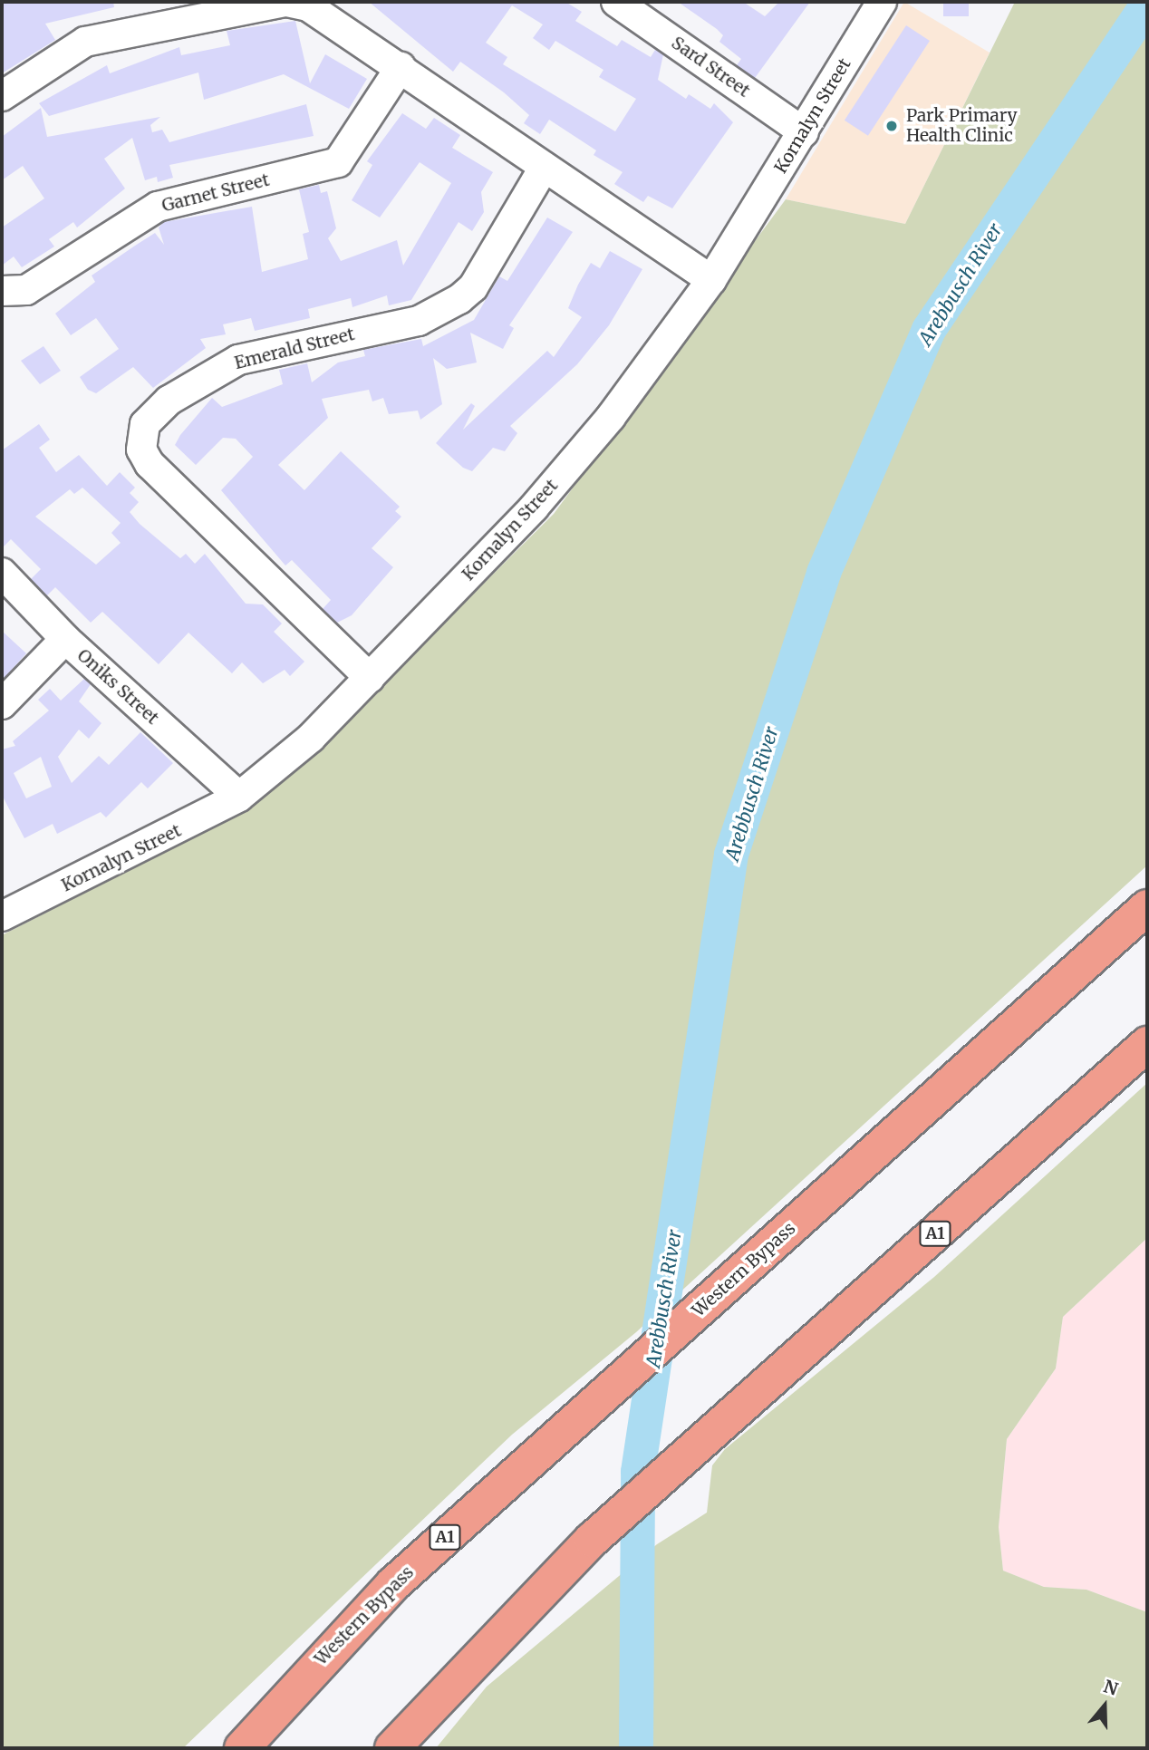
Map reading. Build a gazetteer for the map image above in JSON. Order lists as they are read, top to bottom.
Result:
{
  "streets": {
    "highway": ["A1", "Western Bypass"],
    "street": [
      "Sard Street",
      "Kornalyn Street",
      "Garnet Street",
      "Emerald Street",
      "Oniks Street"
    ]
  },
  "crossings": [
    ["Sard Street", "Kornalyn Street"],
    ["Kornalyn Street", "Emerald Street"],
    ["Kornalyn Street", "Oniks Street"]
  ],
  "water": ["Arebbusch River"],
  "places": ["Park Primary Health Clinic"],
  "north": "top"
}
